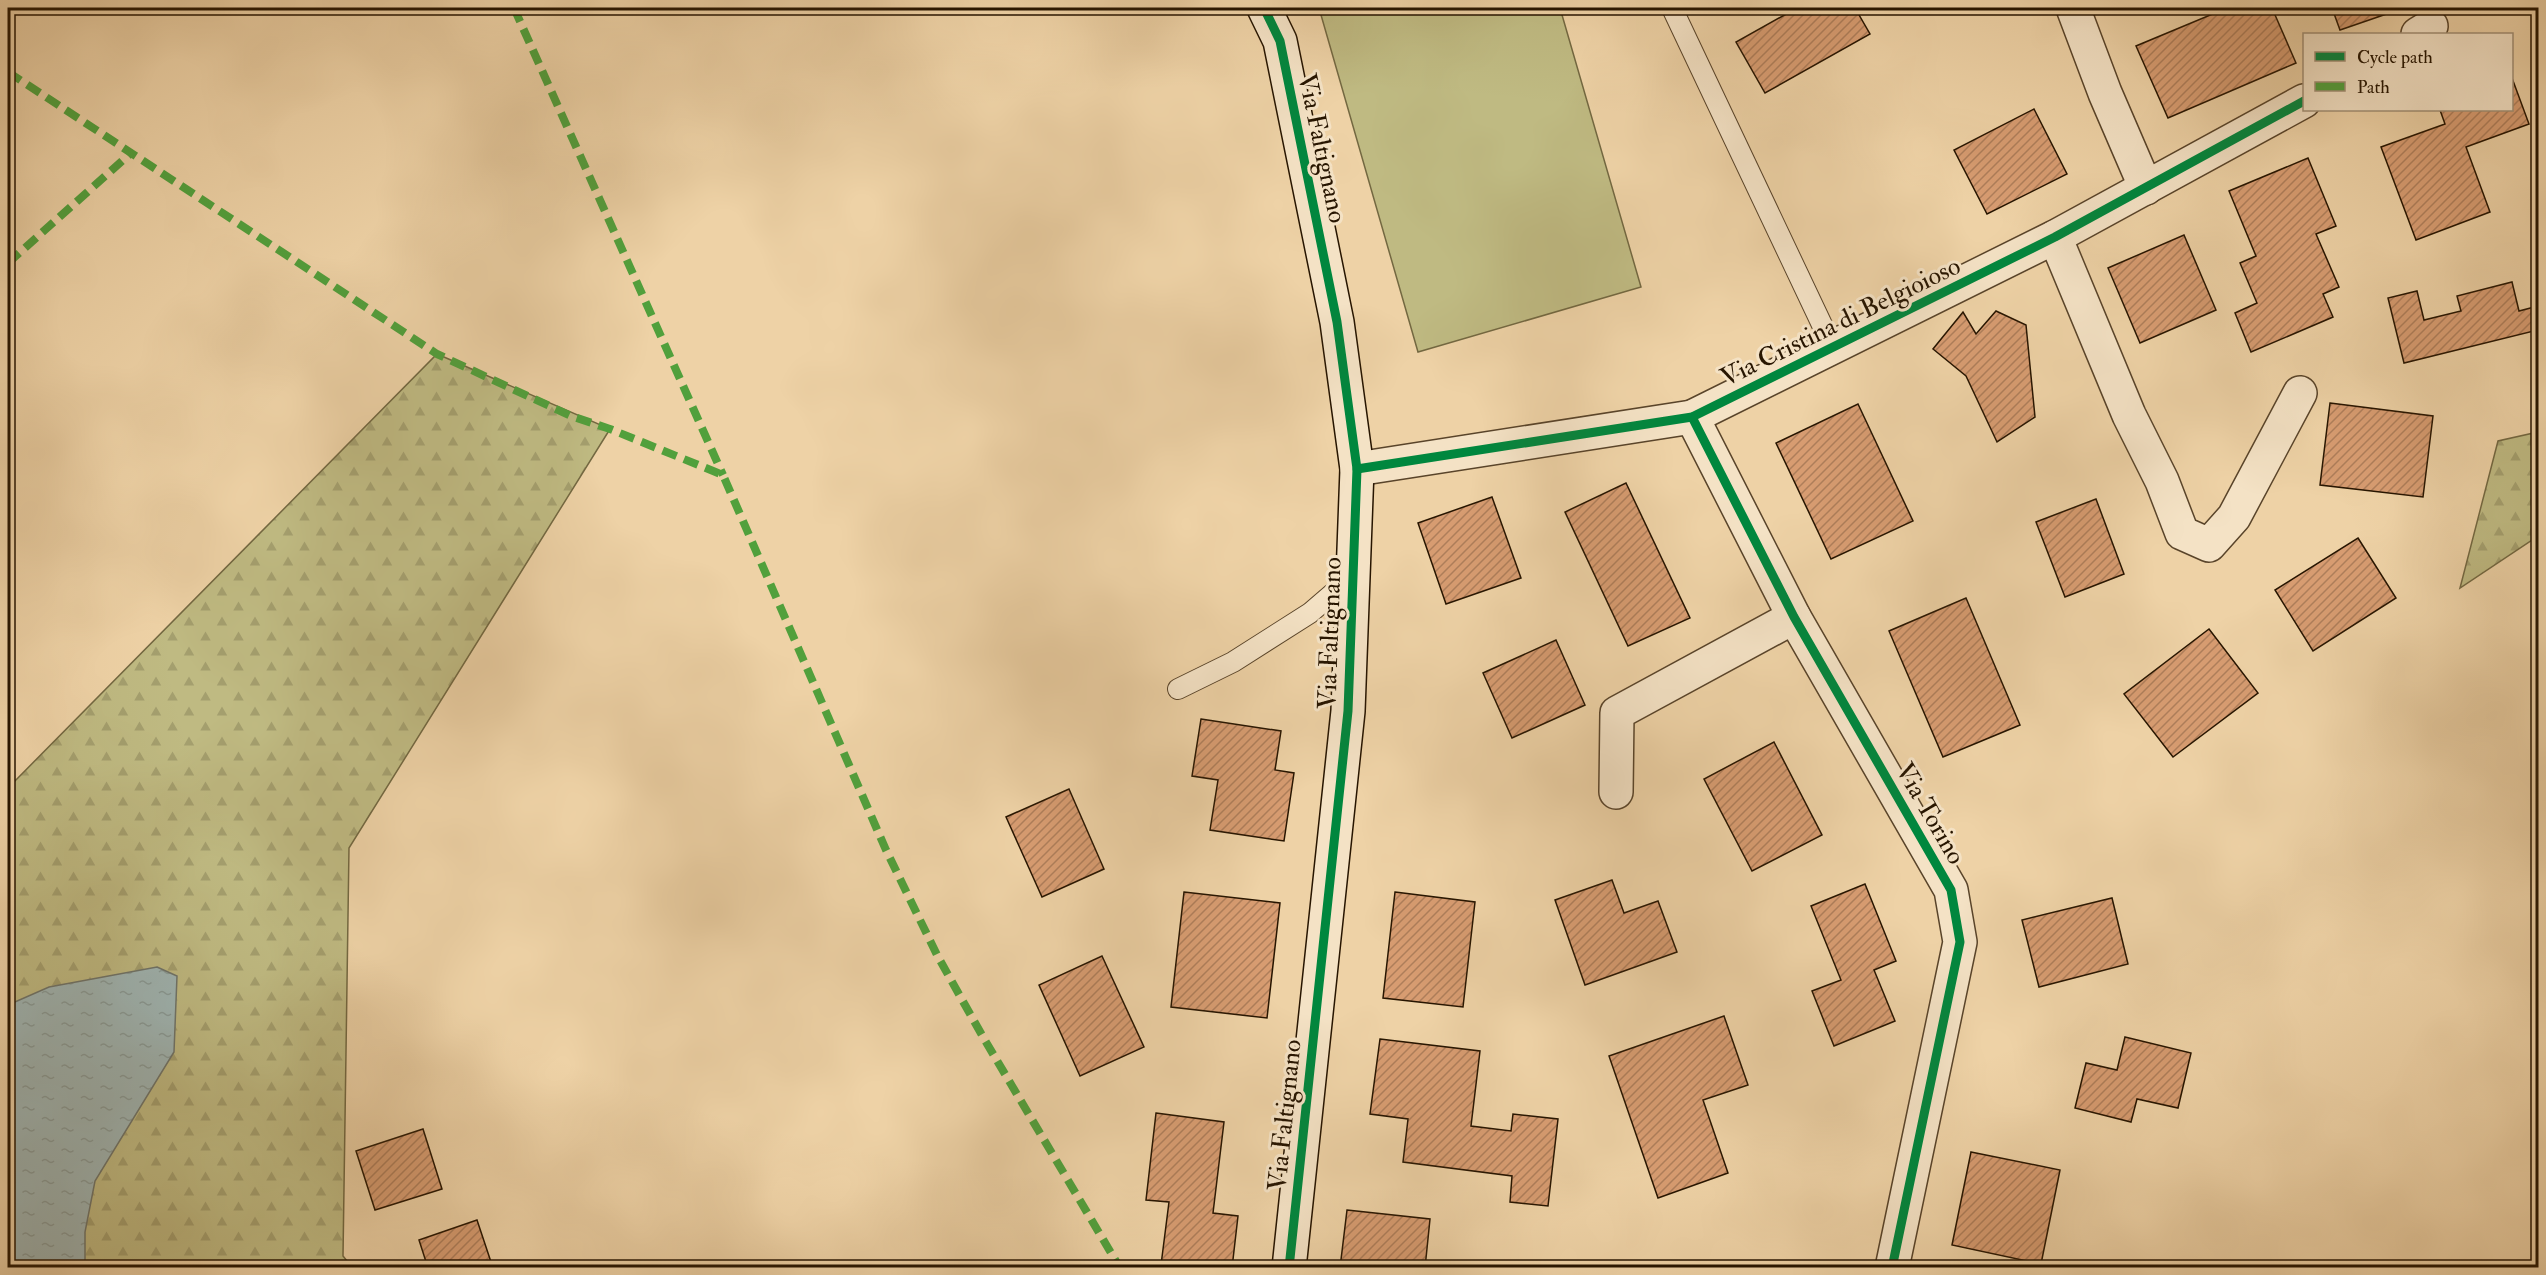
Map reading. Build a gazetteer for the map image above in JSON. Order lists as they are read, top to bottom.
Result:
{
  "streets": {
    "street": ["Via Faltignano", "Via Cristina di Belgioioso", "Via Torino"]
  },
  "crossings": [
    ["Via Faltignano", "Via Cristina di Belgioioso"],
    ["Via Cristina di Belgioioso", "Via Torino"]
  ],
  "legend": ["Cycle path", "Path"]
}
